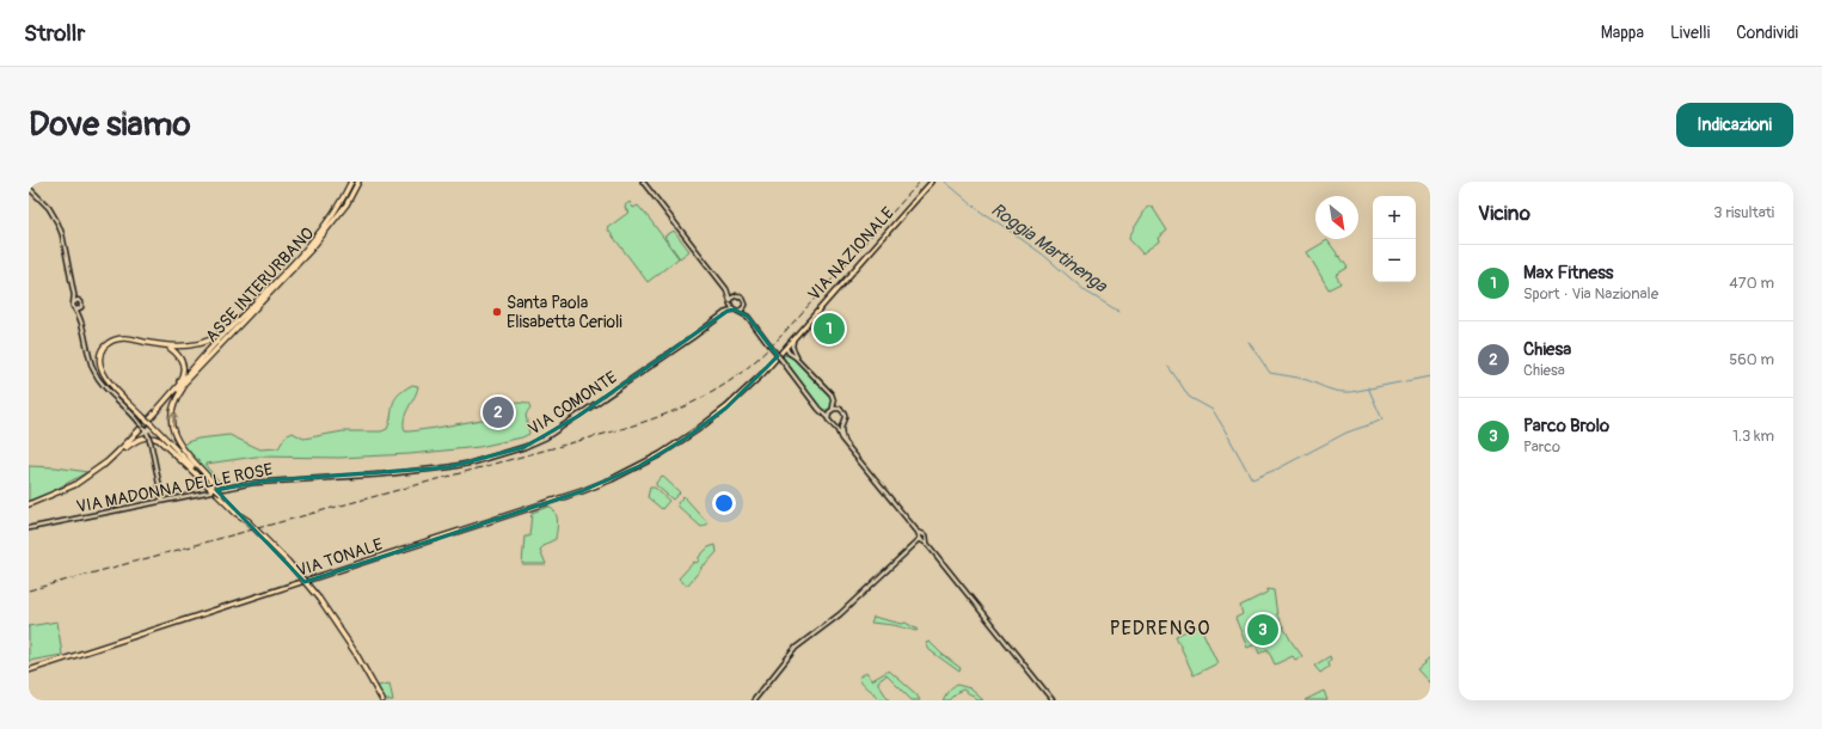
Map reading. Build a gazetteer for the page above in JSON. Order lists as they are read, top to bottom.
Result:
{
  "streets": {
    "highway": ["ASSE INTERURBANO"],
    "main road": ["VIA NAZIONALE", "VIA TONALE"],
    "street": ["VIA COMONTE", "VIA MADONNA DELLE ROSE"]
  },
  "crossings": [
    ["VIA NAZIONALE", "VIA TONALE"],
    ["VIA COMONTE", "VIA MADONNA DELLE ROSE"]
  ],
  "districts": ["PEDRENGO"],
  "water": ["Roggia Martinenga"],
  "places": ["Santa Paola Elisabetta Cerioli"],
  "north": "bottom right",
  "page": {
    "header": "Strollr",
    "nav": ["Mappa", "Livelli", "Condividi"],
    "buttons": "Indicazioni",
    "title": "Dove siamo",
    "heading": ["Vicino", "3 risultati"],
    "map_buttons": ["+", "−"],
    "list": [
      {
        "mark": "1",
        "name": "Max Fitness",
        "note": "Sport · Via Nazionale",
        "value": "470 m"
      },
      {
        "mark": "2",
        "name": "Chiesa",
        "note": "Chiesa",
        "value": "560 m"
      },
      {
        "mark": "3",
        "name": "Parco Brolo",
        "note": "Parco",
        "value": "1.3 km"
      }
    ],
    "pins": ["1", "2", "3"]
  }
}
